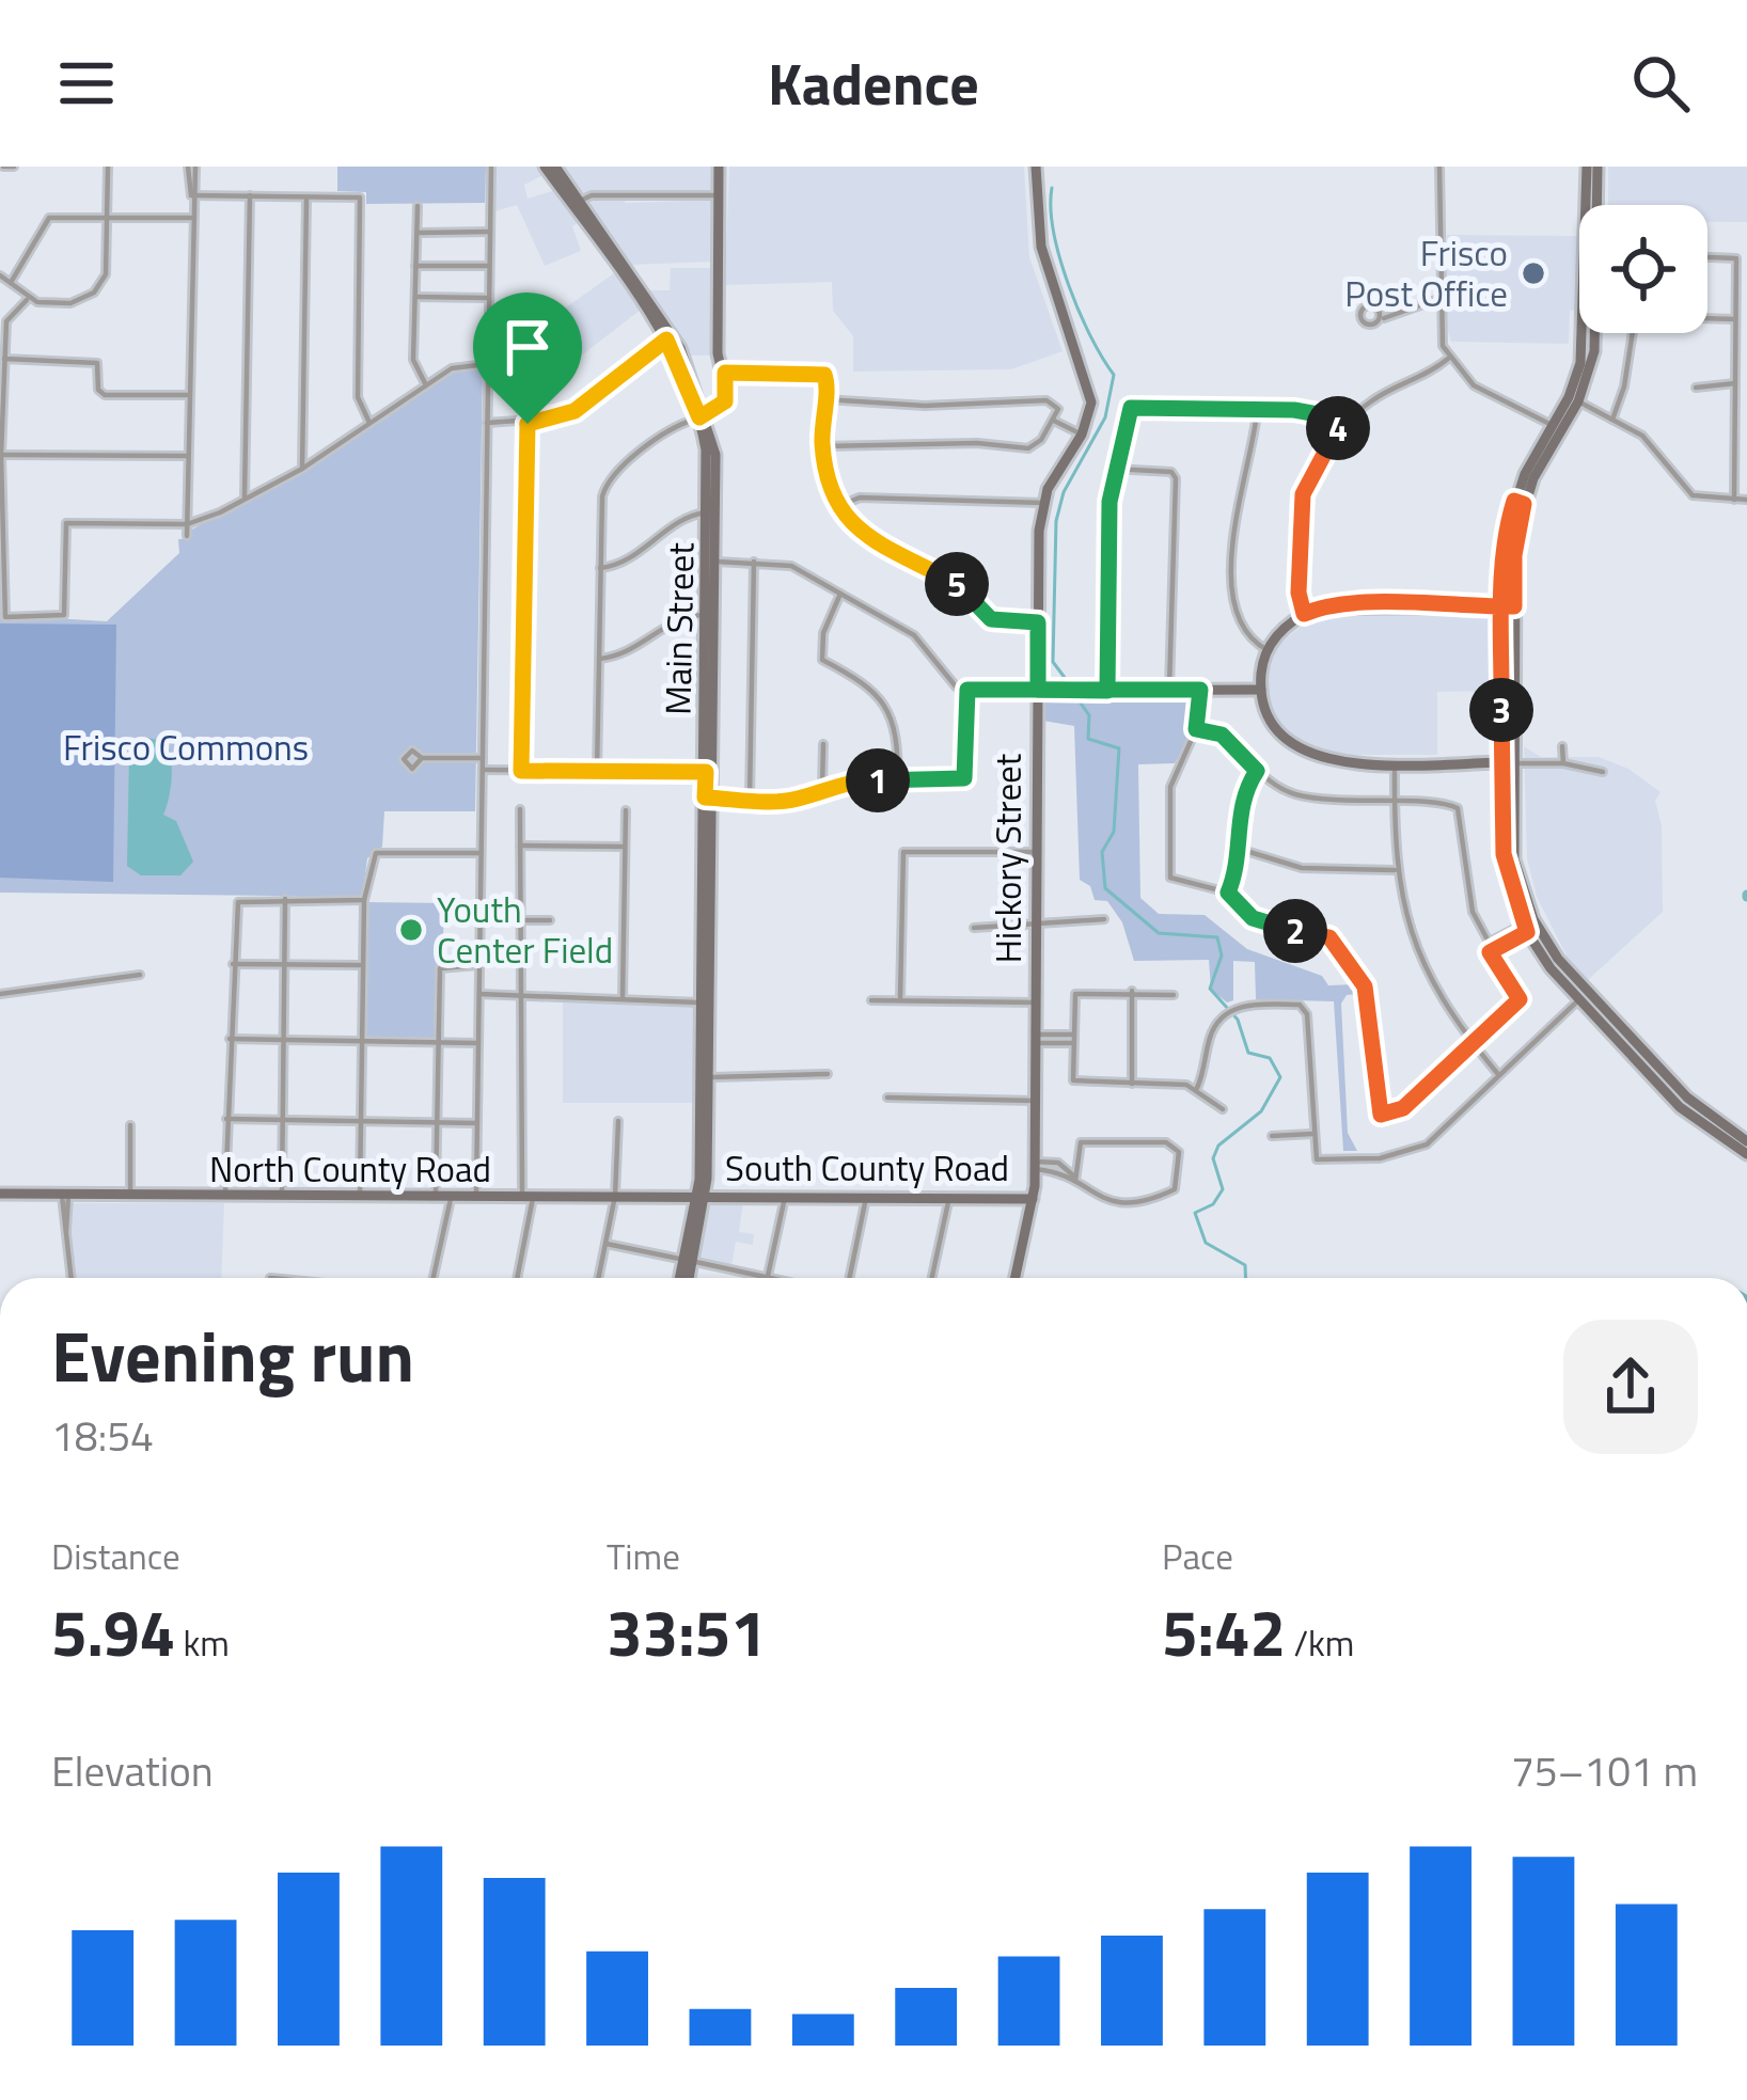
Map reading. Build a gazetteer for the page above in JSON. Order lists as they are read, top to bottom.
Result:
{
  "streets": {
    "street": [
      "Main Street",
      "Hickory Street",
      "South County Road",
      "North County Road"
    ]
  },
  "crossings": [
    ["Main Street", "South County Road"],
    ["Main Street", "North County Road"],
    ["Hickory Street", "South County Road"],
    ["South County Road", "North County Road"]
  ],
  "parks": ["Frisco Commons"],
  "places": ["Frisco Post Office", "Youth Center Field"],
  "page": {
    "header": "Kadence",
    "pins": [
      "4",
      "5",
      "3",
      "1",
      "2"
    ],
    "heading": ["Evening run", "18:54"],
    "stats": [
      ["Distance", "5.94 km"],
      ["Time", "33:51"],
      ["Pace", "5:42 /km"]
    ],
    "chart": ["Elevation", "75–101 m"]
  }
}
